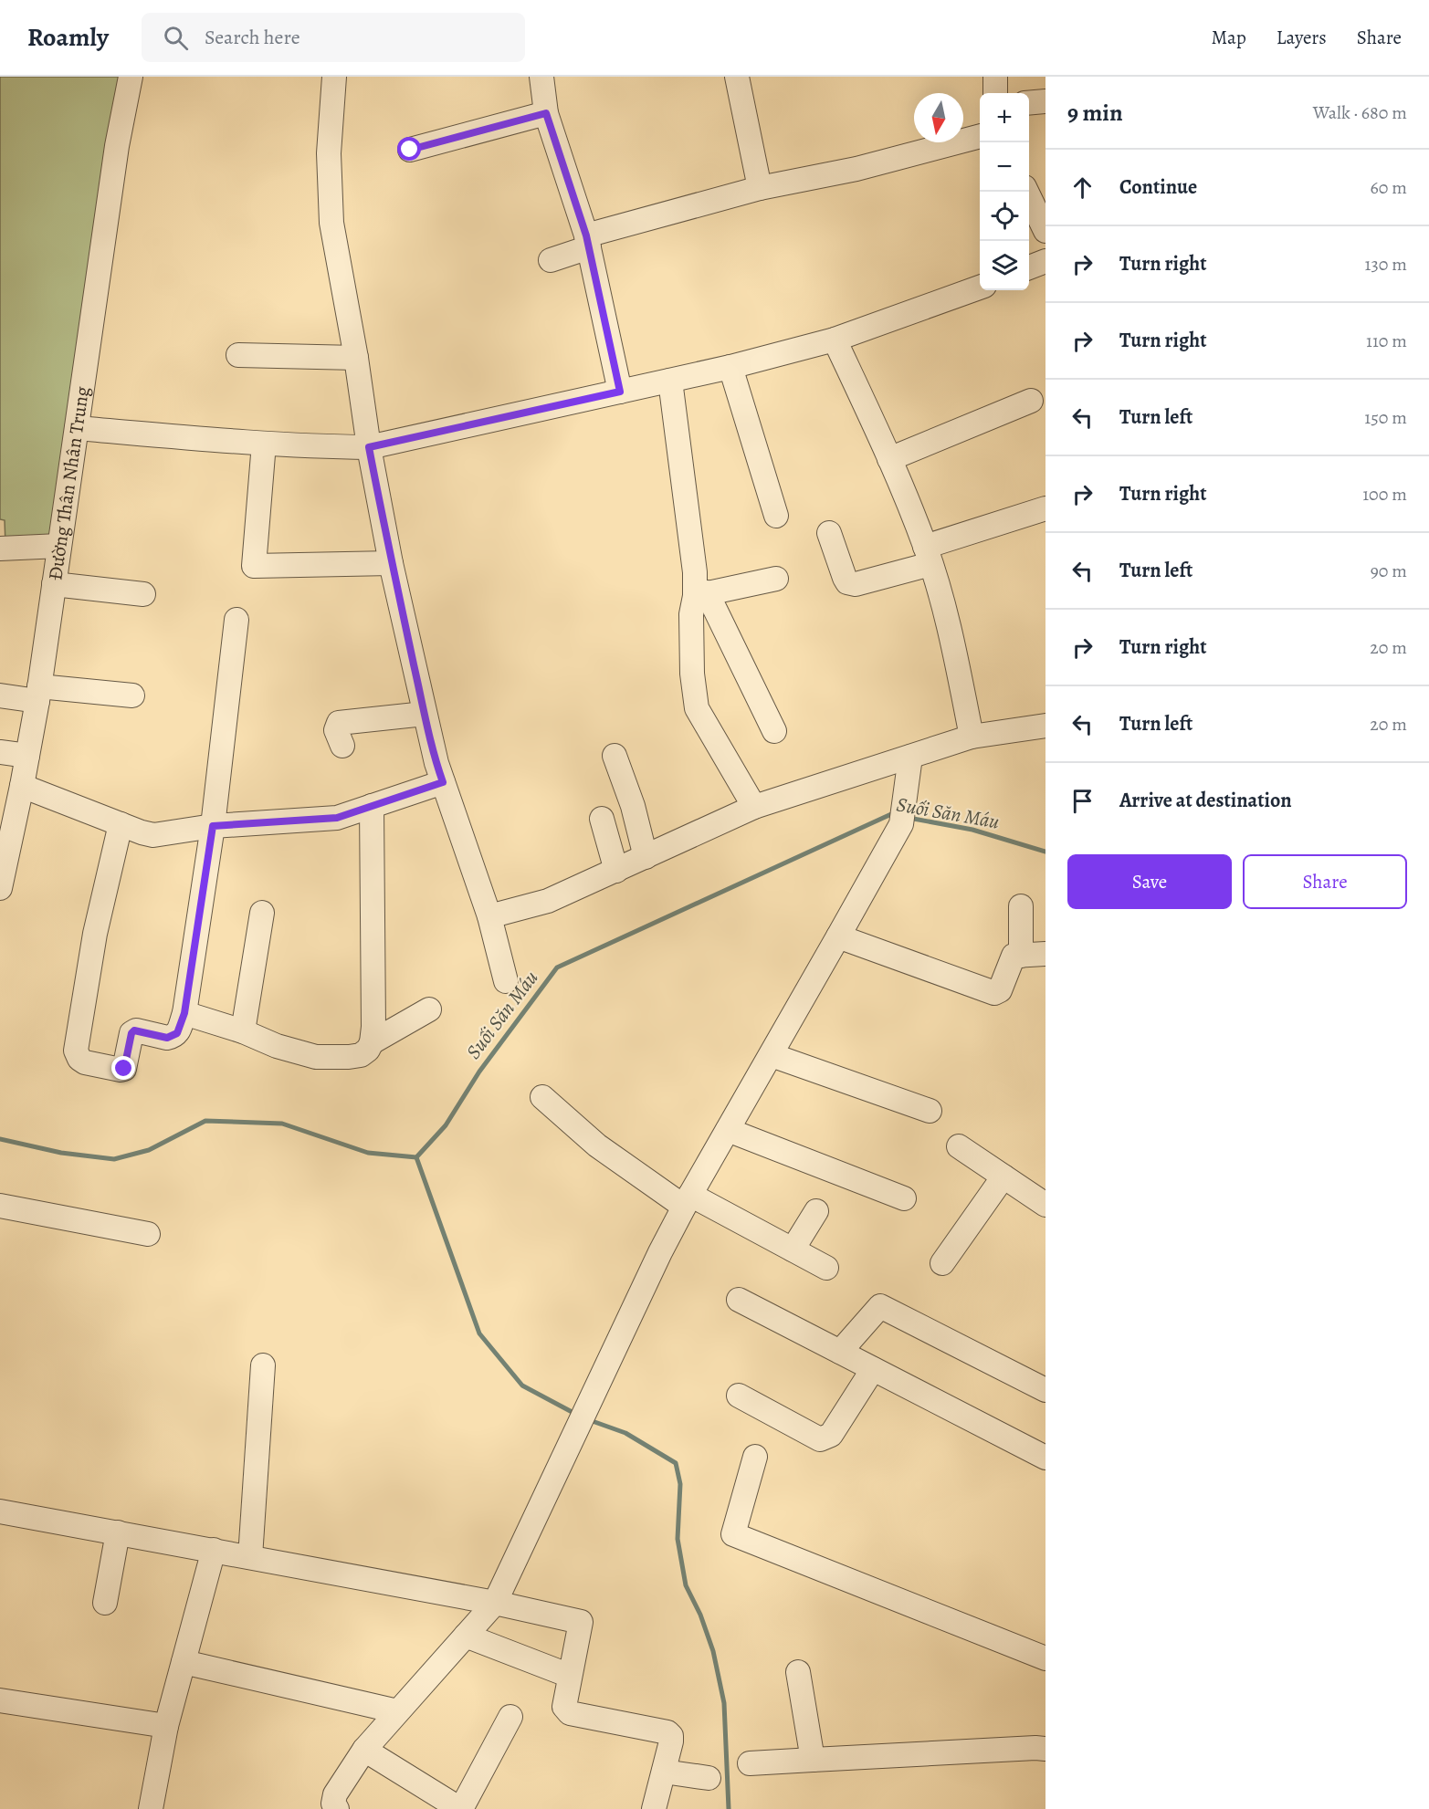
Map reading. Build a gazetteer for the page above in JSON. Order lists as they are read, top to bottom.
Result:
{
  "streets": {
    "street": ["Đường Thân Nhân Trung"]
  },
  "water": ["Suối Săn Máu"],
  "north": "bottom",
  "page": {
    "header": "Roamly",
    "search": "Search here",
    "nav": ["Map", "Layers", "Share"],
    "heading": ["9 min", "Walk · 680 m"],
    "map_buttons": ["+", "−"],
    "list": [
      ["Continue", "60 m"],
      ["Turn right", "130 m"],
      ["Turn right", "110 m"],
      ["Turn left", "150 m"],
      ["Turn right", "100 m"],
      ["Turn left", "90 m"],
      ["Turn right", "20 m"],
      ["Turn left", "20 m"],
      "Arrive at destination"
    ],
    "buttons": ["Save", "Share"]
  }
}
